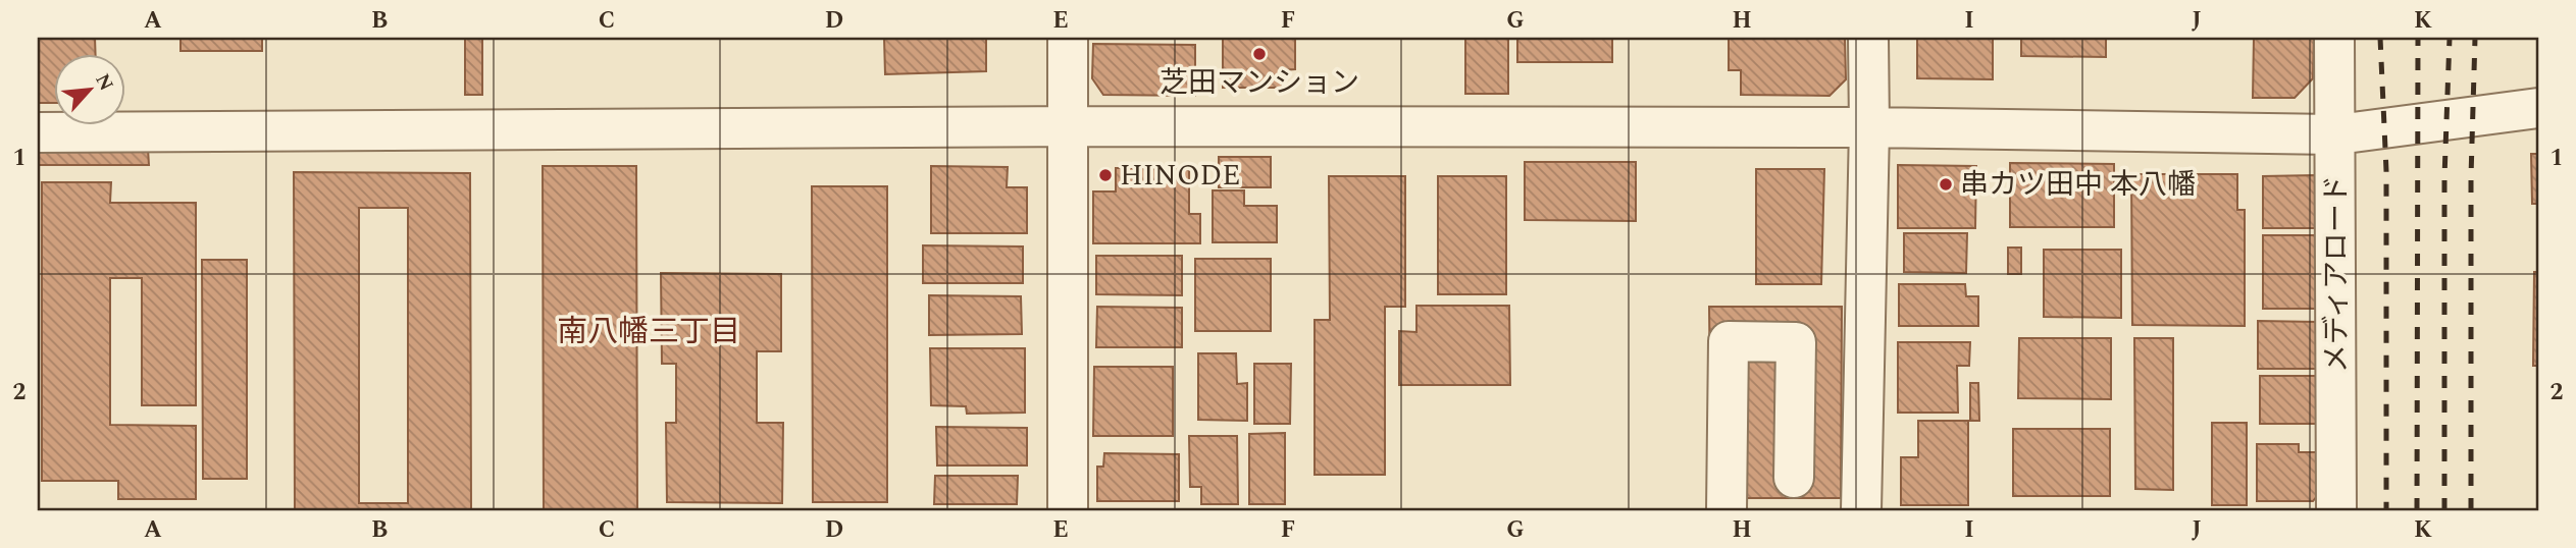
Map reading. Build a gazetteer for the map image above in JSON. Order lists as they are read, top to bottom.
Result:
{
  "streets": {
    "street": ["メディアロード"]
  },
  "districts": ["南八幡三丁目"],
  "places": ["芝田マンション", "HINODE", "串カツ田中 本八幡"],
  "north": "top right",
  "grid": {
    "columns": [
      "A",
      "B",
      "C",
      "D",
      "E",
      "F",
      "G",
      "H",
      "I",
      "J",
      "K"
    ],
    "rows": ["1", "2"]
  }
}
